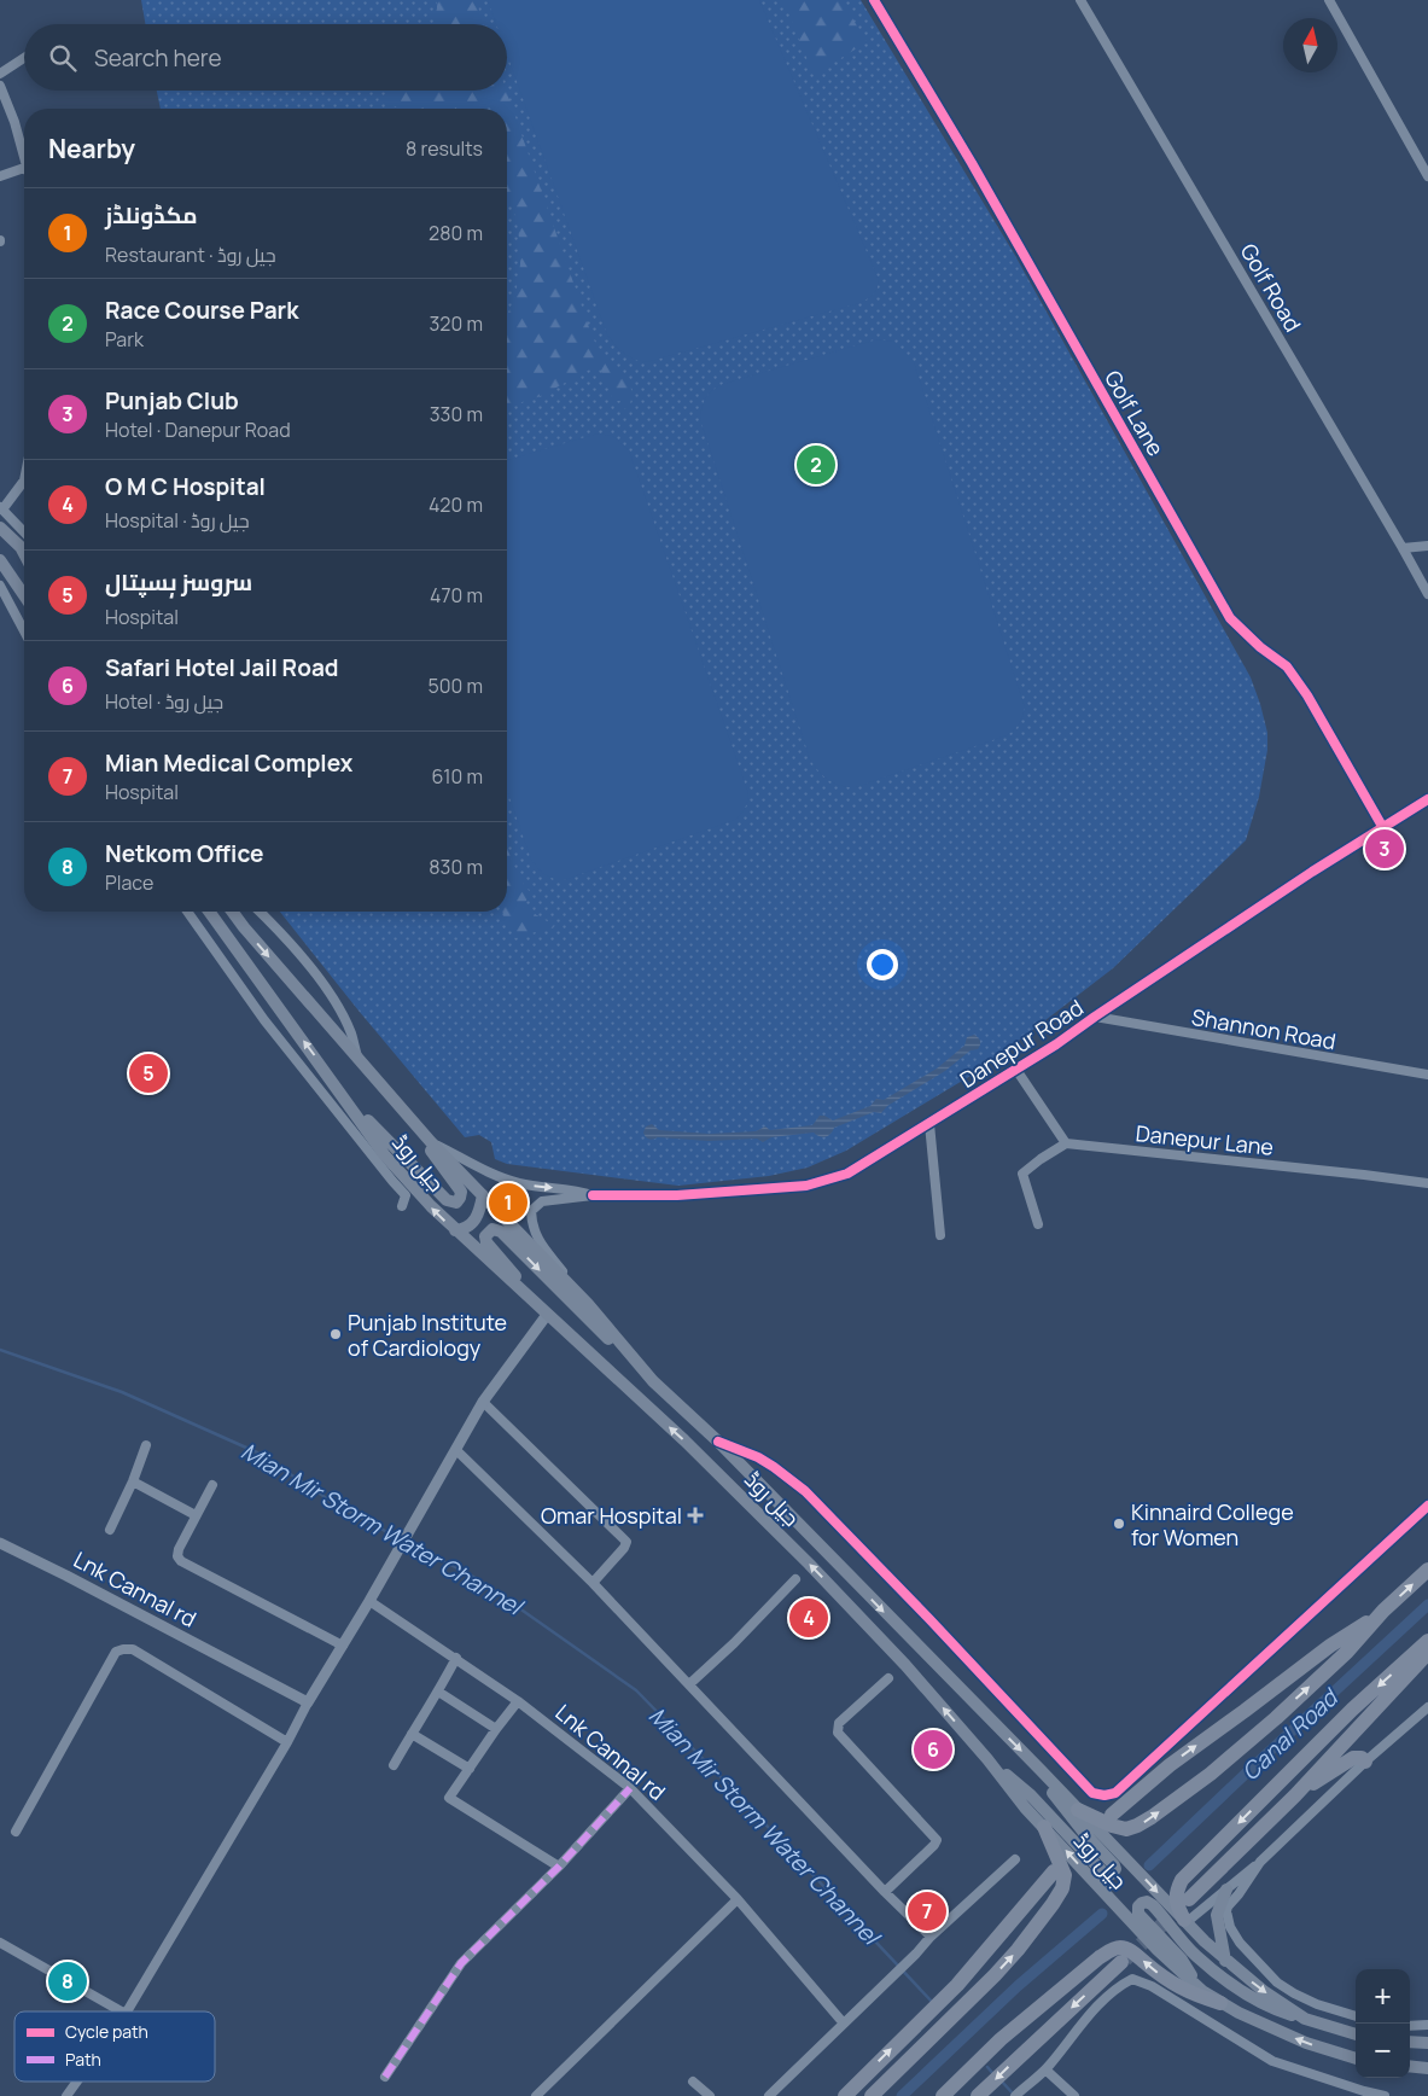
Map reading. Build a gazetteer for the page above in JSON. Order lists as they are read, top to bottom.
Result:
{
  "streets": {
    "main road": ["جیل روڈ"],
    "street": [
      "Golf Road",
      "Golf Lane",
      "Shannon Road",
      "Danepur Road",
      "Danepur Lane",
      "Lnk Cannal rd"
    ]
  },
  "crossings": [
    ["Golf Lane", "Danepur Road"],
    ["Shannon Road", "Danepur Road"],
    ["Danepur Road", "جیل روڈ"]
  ],
  "water": ["Mian Mir Storm Water Channel", "Canal Road"],
  "places": {
    "other": ["Punjab Institute of Cardiology", "Kinnaird College for Women"],
    "health": ["Omar Hospital"]
  },
  "legend": ["Cycle path", "Path"],
  "north": "top",
  "page": {
    "search": "Search here",
    "heading": ["Nearby", "8 results"],
    "list": [
      {
        "mark": "1",
        "name": "مکڈونلڈز",
        "note": "Restaurant · جیل روڈ",
        "value": "280 m"
      },
      {
        "mark": "2",
        "name": "Race Course Park",
        "note": "Park",
        "value": "320 m"
      },
      {
        "mark": "3",
        "name": "Punjab Club",
        "note": "Hotel · Danepur Road",
        "value": "330 m"
      },
      {
        "mark": "4",
        "name": "O M C Hospital",
        "note": "Hospital · جیل روڈ",
        "value": "420 m"
      },
      {
        "mark": "5",
        "name": "سروسز ہسپتال",
        "note": "Hospital",
        "value": "470 m"
      },
      {
        "mark": "6",
        "name": "Safari Hotel Jail Road",
        "note": "Hotel · جیل روڈ",
        "value": "500 m"
      },
      {
        "mark": "7",
        "name": "Mian Medical Complex",
        "note": "Hospital",
        "value": "610 m"
      },
      {
        "mark": "8",
        "name": "Netkom Office",
        "note": "Place",
        "value": "830 m"
      }
    ],
    "pins": [
      "2",
      "3",
      "5",
      "1",
      "4",
      "6",
      "7",
      "8"
    ],
    "map_buttons": ["+", "−"]
  }
}
